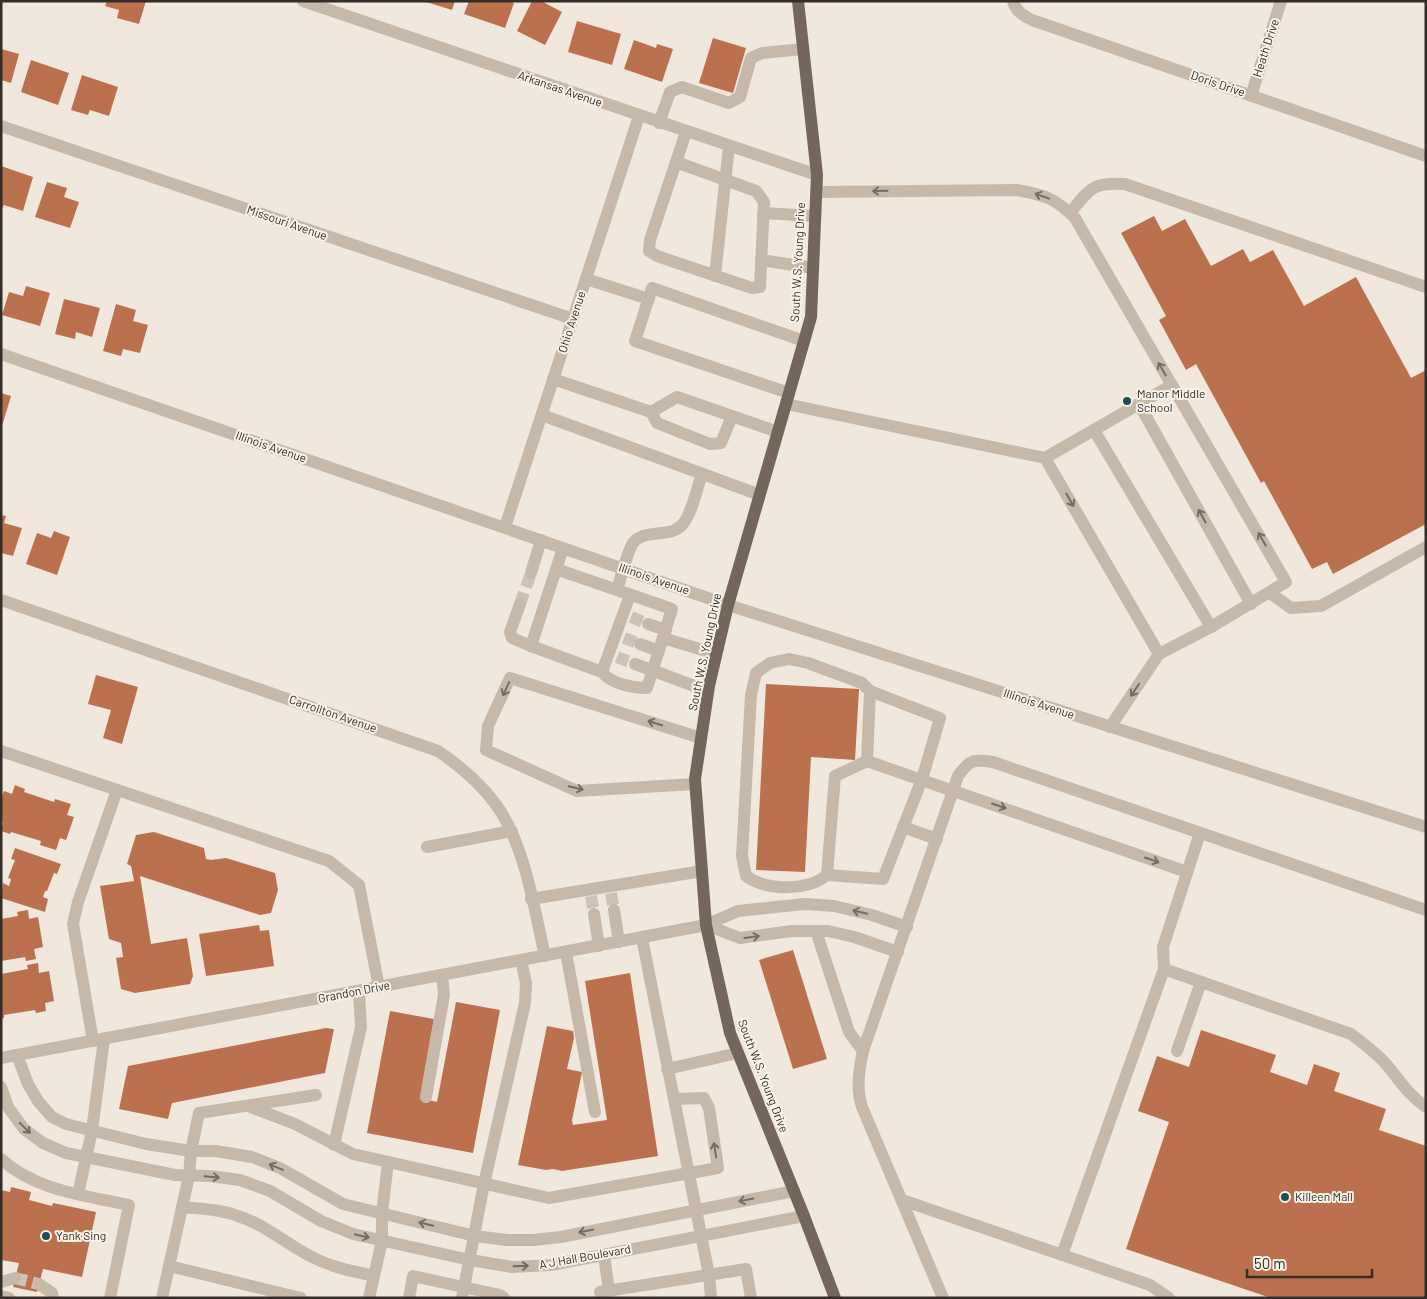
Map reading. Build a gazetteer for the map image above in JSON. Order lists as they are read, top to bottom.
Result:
{
  "streets": {
    "main road": ["South W.S. Young Drive"],
    "street": [
      "Heath Drive",
      "Doris Drive",
      "Arkansas Avenue",
      "Missouri Avenue",
      "Ohio Avenue",
      "Illinois Avenue",
      "Carrollton Avenue",
      "Grandon Drive",
      "A J Hall Boulevard"
    ]
  },
  "crossings": [
    ["Heath Drive", "Doris Drive"],
    ["Arkansas Avenue", "South W.S. Young Drive"],
    ["Arkansas Avenue", "Ohio Avenue"],
    ["Missouri Avenue", "Ohio Avenue"],
    ["South W.S. Young Drive", "Illinois Avenue"],
    ["South W.S. Young Drive", "Grandon Drive"],
    ["South W.S. Young Drive", "A J Hall Boulevard"],
    ["Ohio Avenue", "Illinois Avenue"],
    ["Carrollton Avenue", "Grandon Drive"],
    ["Grandon Drive", "A J Hall Boulevard"]
  ],
  "places": ["Manor Middle School", "Killeen Mall", "Yank Sing"],
  "scale_bar": "50 m"
}
